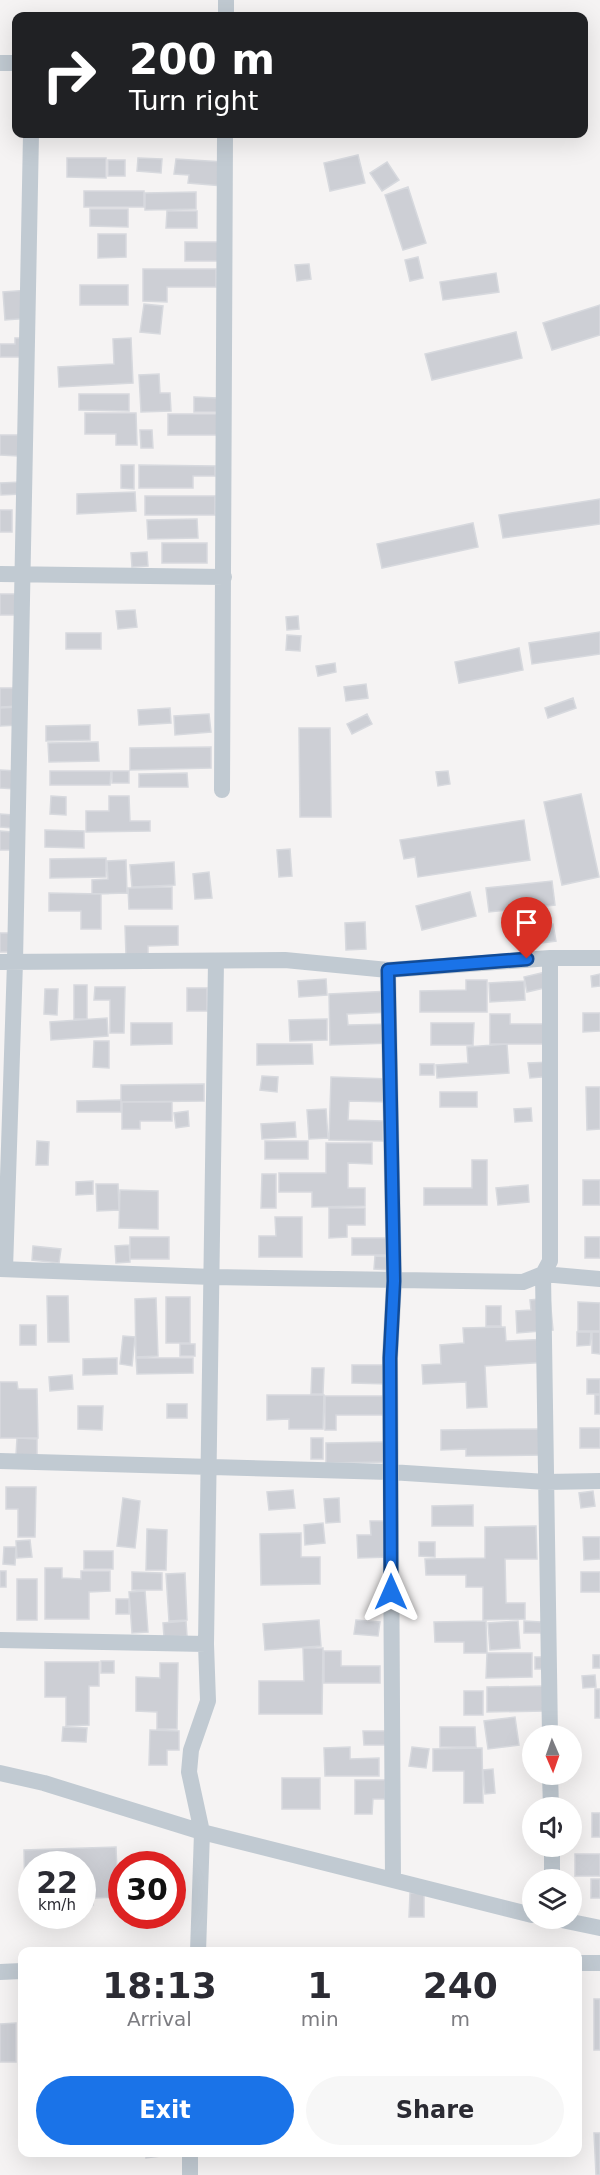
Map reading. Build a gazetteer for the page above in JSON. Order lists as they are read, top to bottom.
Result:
{
  "north": "bottom",
  "page": {
    "turn": ["200 m", "Turn right"],
    "speed": "22 km/h",
    "limit": "30",
    "eta": [
      "18:13",
      "Arrival",
      "1",
      "min",
      "240",
      "m"
    ],
    "buttons": ["Exit", "Share"]
  }
}
